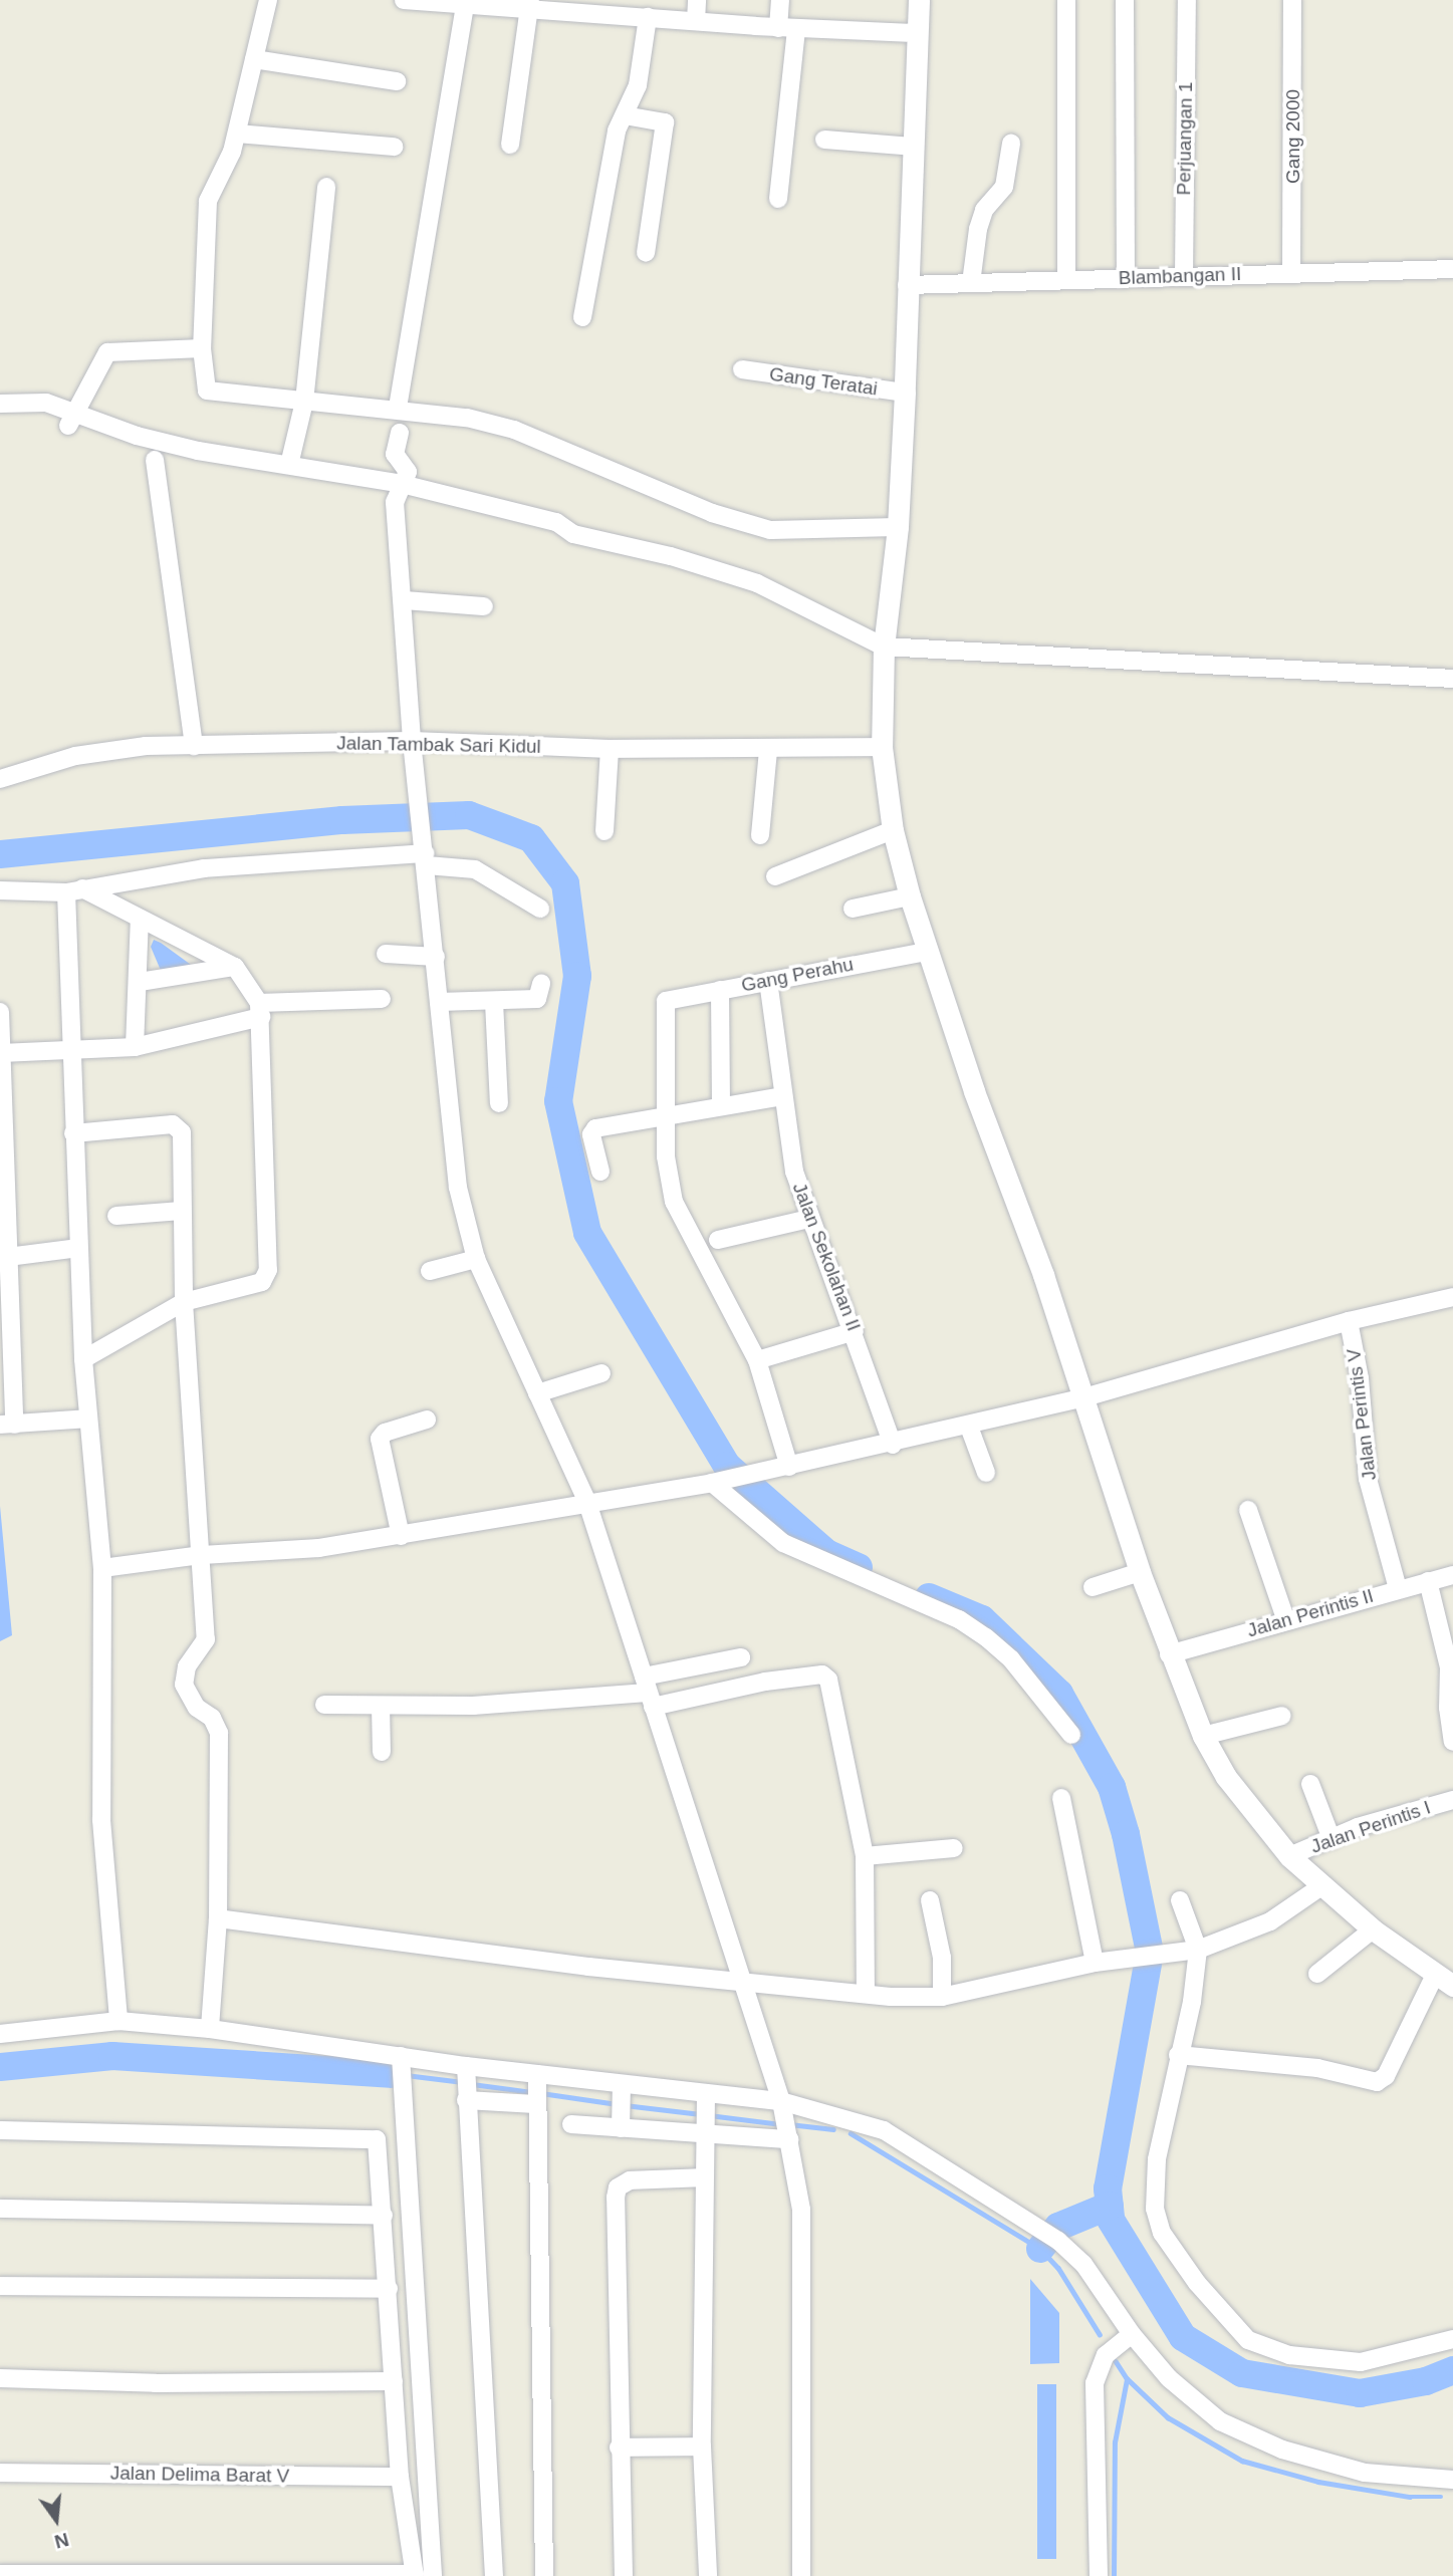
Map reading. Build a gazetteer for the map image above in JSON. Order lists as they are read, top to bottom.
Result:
{
  "streets": {
    "street": [
      "Gang 2000",
      "Perjuangan 1",
      "Blambangan II",
      "Gang Teratai",
      "Jalan Tambak Sari Kidul",
      "Gang Perahu",
      "Jalan Sekolahan II",
      "Jalan Perintis V",
      "Jalan Perintis II",
      "Jalan Perintis I",
      "Jalan Delima Barat V"
    ]
  },
  "crossings": [
    ["Gang 2000", "Blambangan II"],
    ["Perjuangan 1", "Blambangan II"],
    ["Gang Perahu", "Jalan Sekolahan II"],
    ["Jalan Perintis V", "Jalan Perintis II"]
  ],
  "north": "bottom"
}
